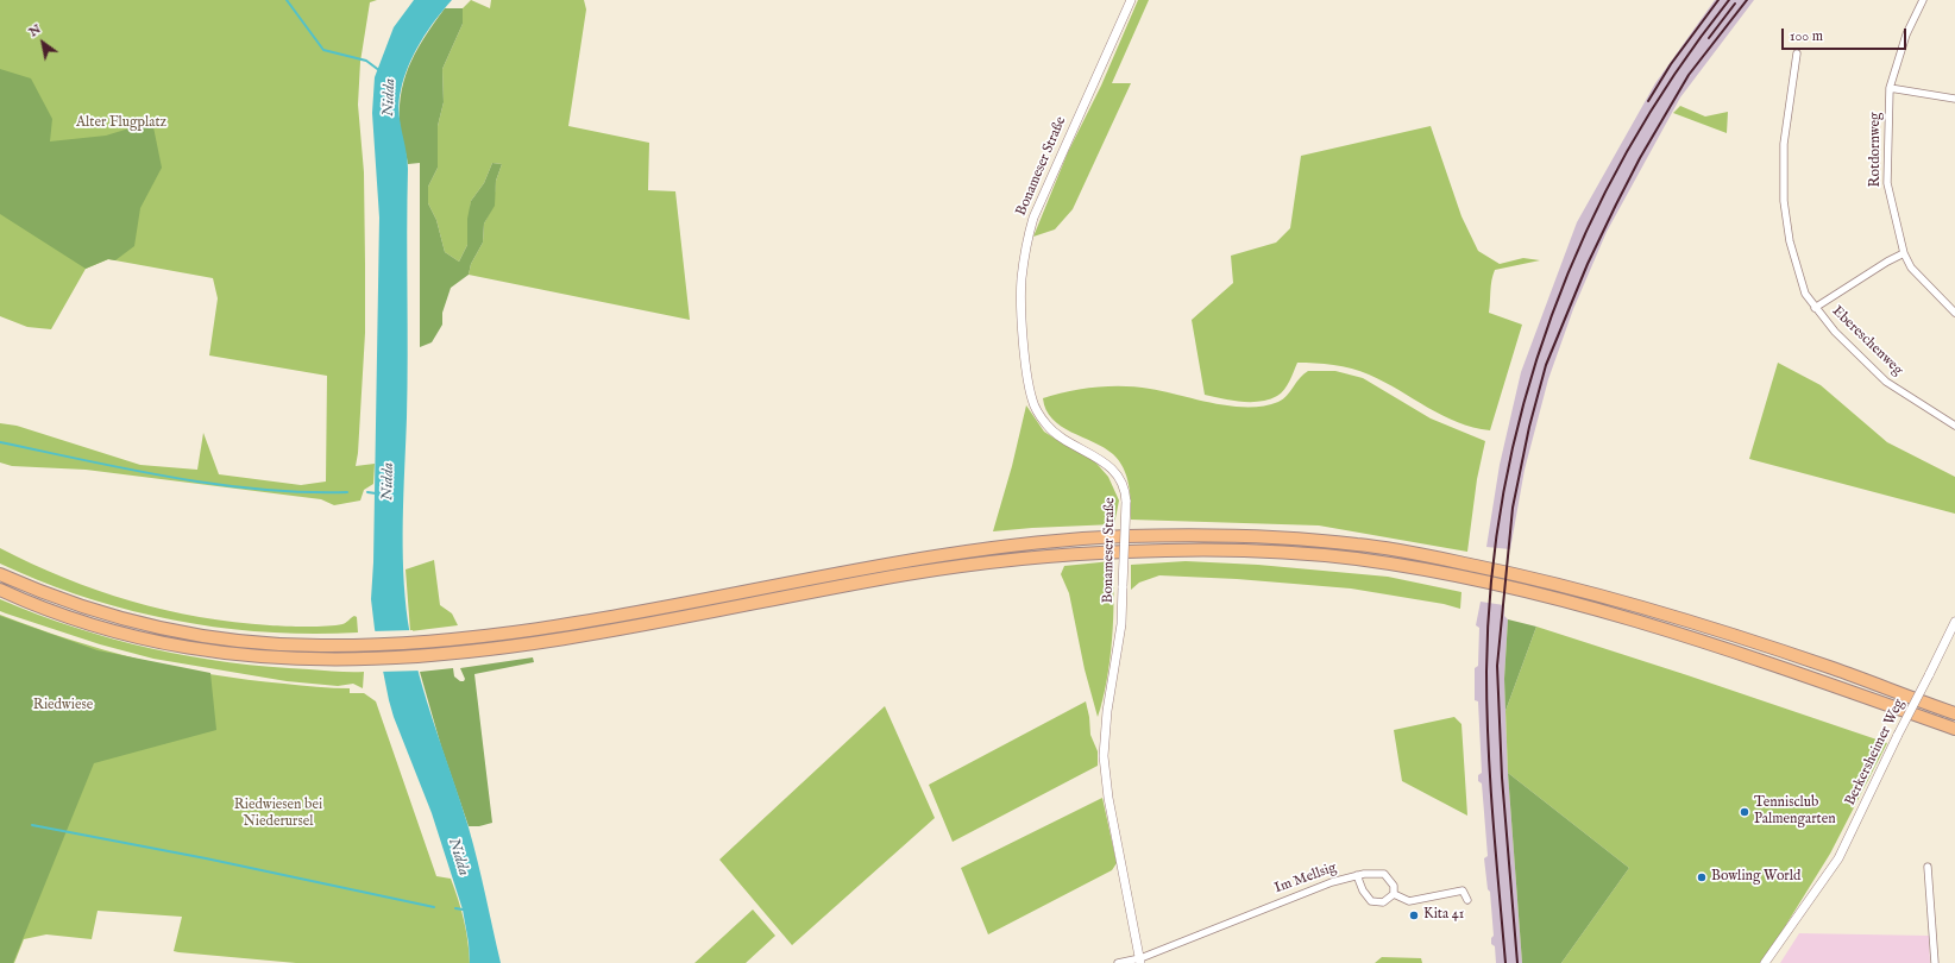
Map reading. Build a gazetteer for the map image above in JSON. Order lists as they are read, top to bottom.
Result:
{
  "streets": {
    "street": [
      "Rotdornweg",
      "Bonameser Straße",
      "Ebereschenweg",
      "Berkersheimer Weg",
      "Im Mellsig"
    ]
  },
  "crossings": [
    ["Bonameser Straße", "Im Mellsig"]
  ],
  "water": ["Nidda"],
  "parks": ["Alter Flugplatz", "Riedwiese", "Riedwiesen bei Niederursel"],
  "places": ["Tennisclub Palmengarten", "Bowling World", "Kita 41"],
  "scale_bar": "100 m",
  "north": "top left"
}
